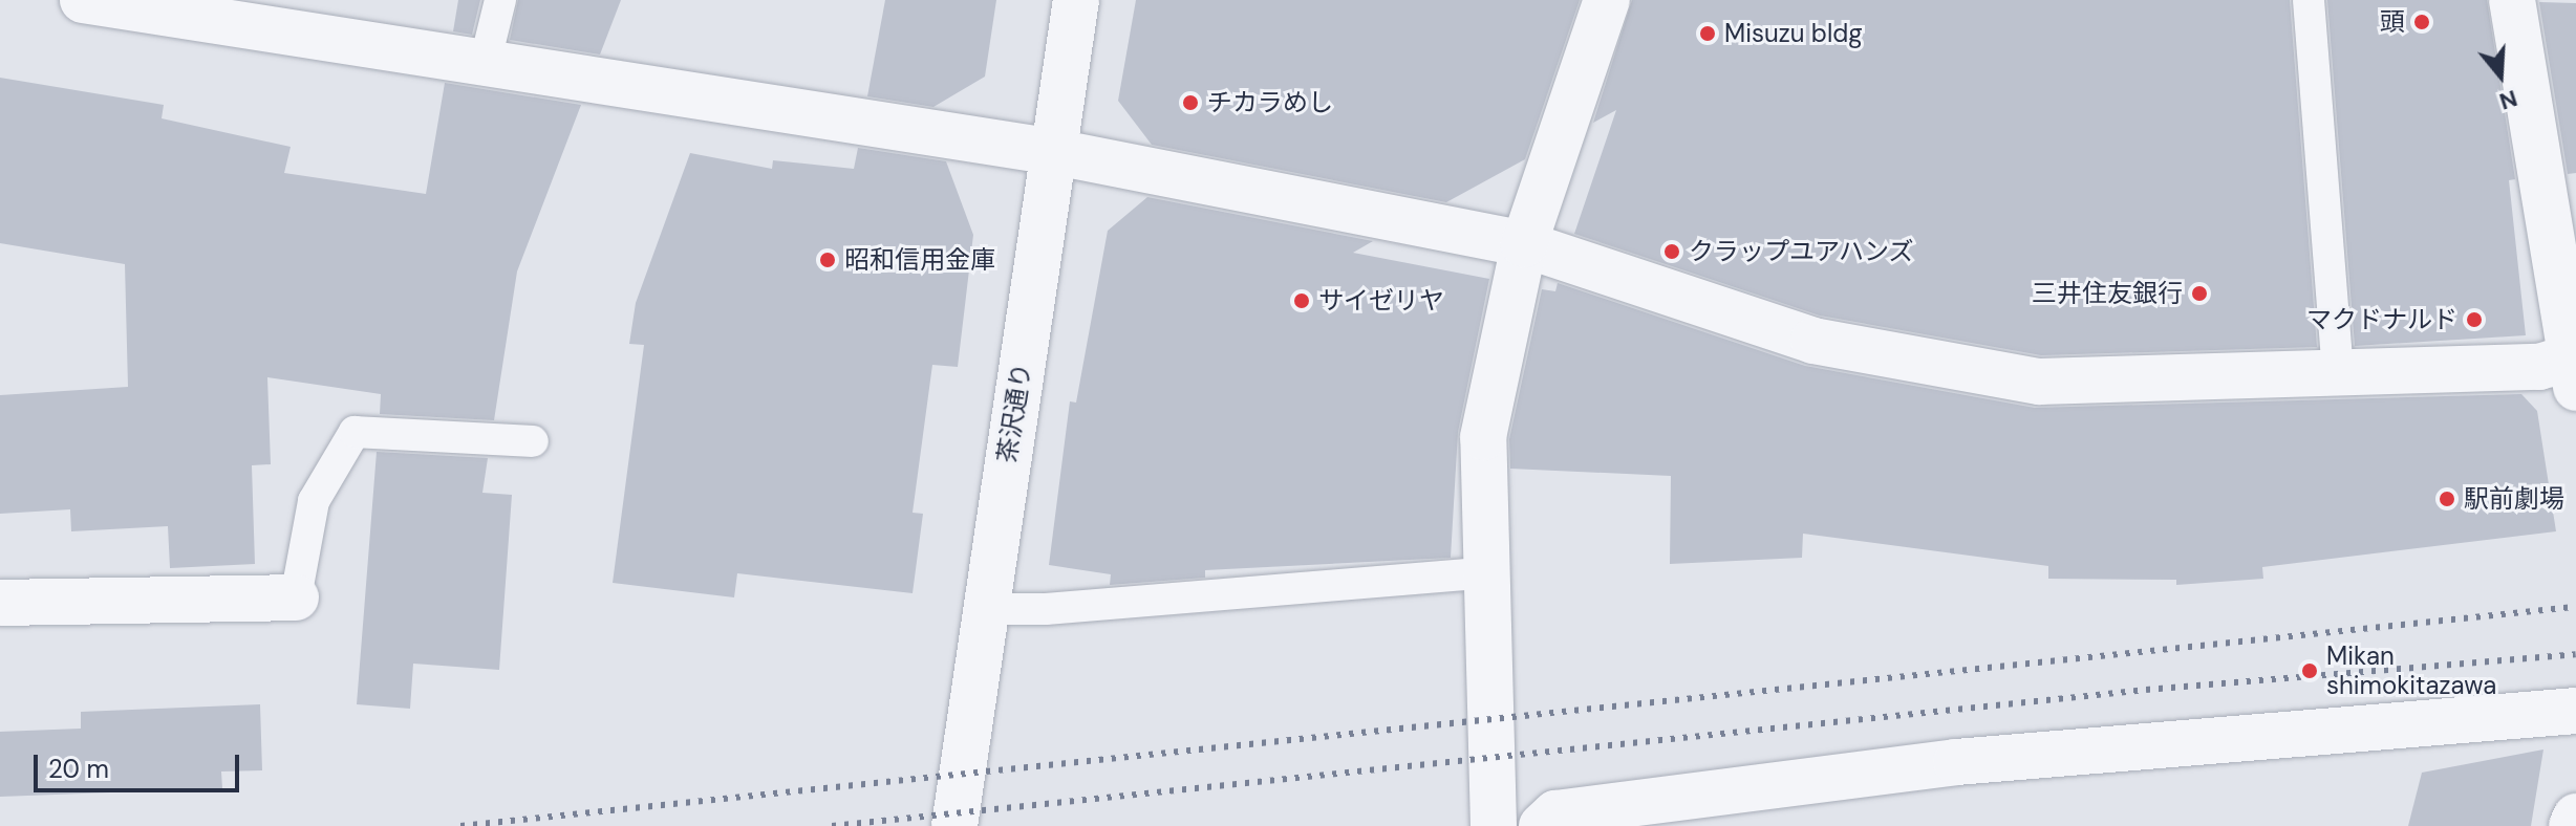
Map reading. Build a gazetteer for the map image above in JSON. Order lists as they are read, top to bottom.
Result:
{
  "streets": {
    "street": ["茶沢通り"]
  },
  "places": [
    "頭",
    "Misuzu bldg",
    "チカラめし",
    "クラップユアハンズ",
    "昭和信用金庫",
    "三井住友銀行",
    "サイゼリヤ",
    "マクドナルド",
    "駅前劇場",
    "Mikan shimokitazawa"
  ],
  "scale_bar": "20 m",
  "north": "bottom"
}
